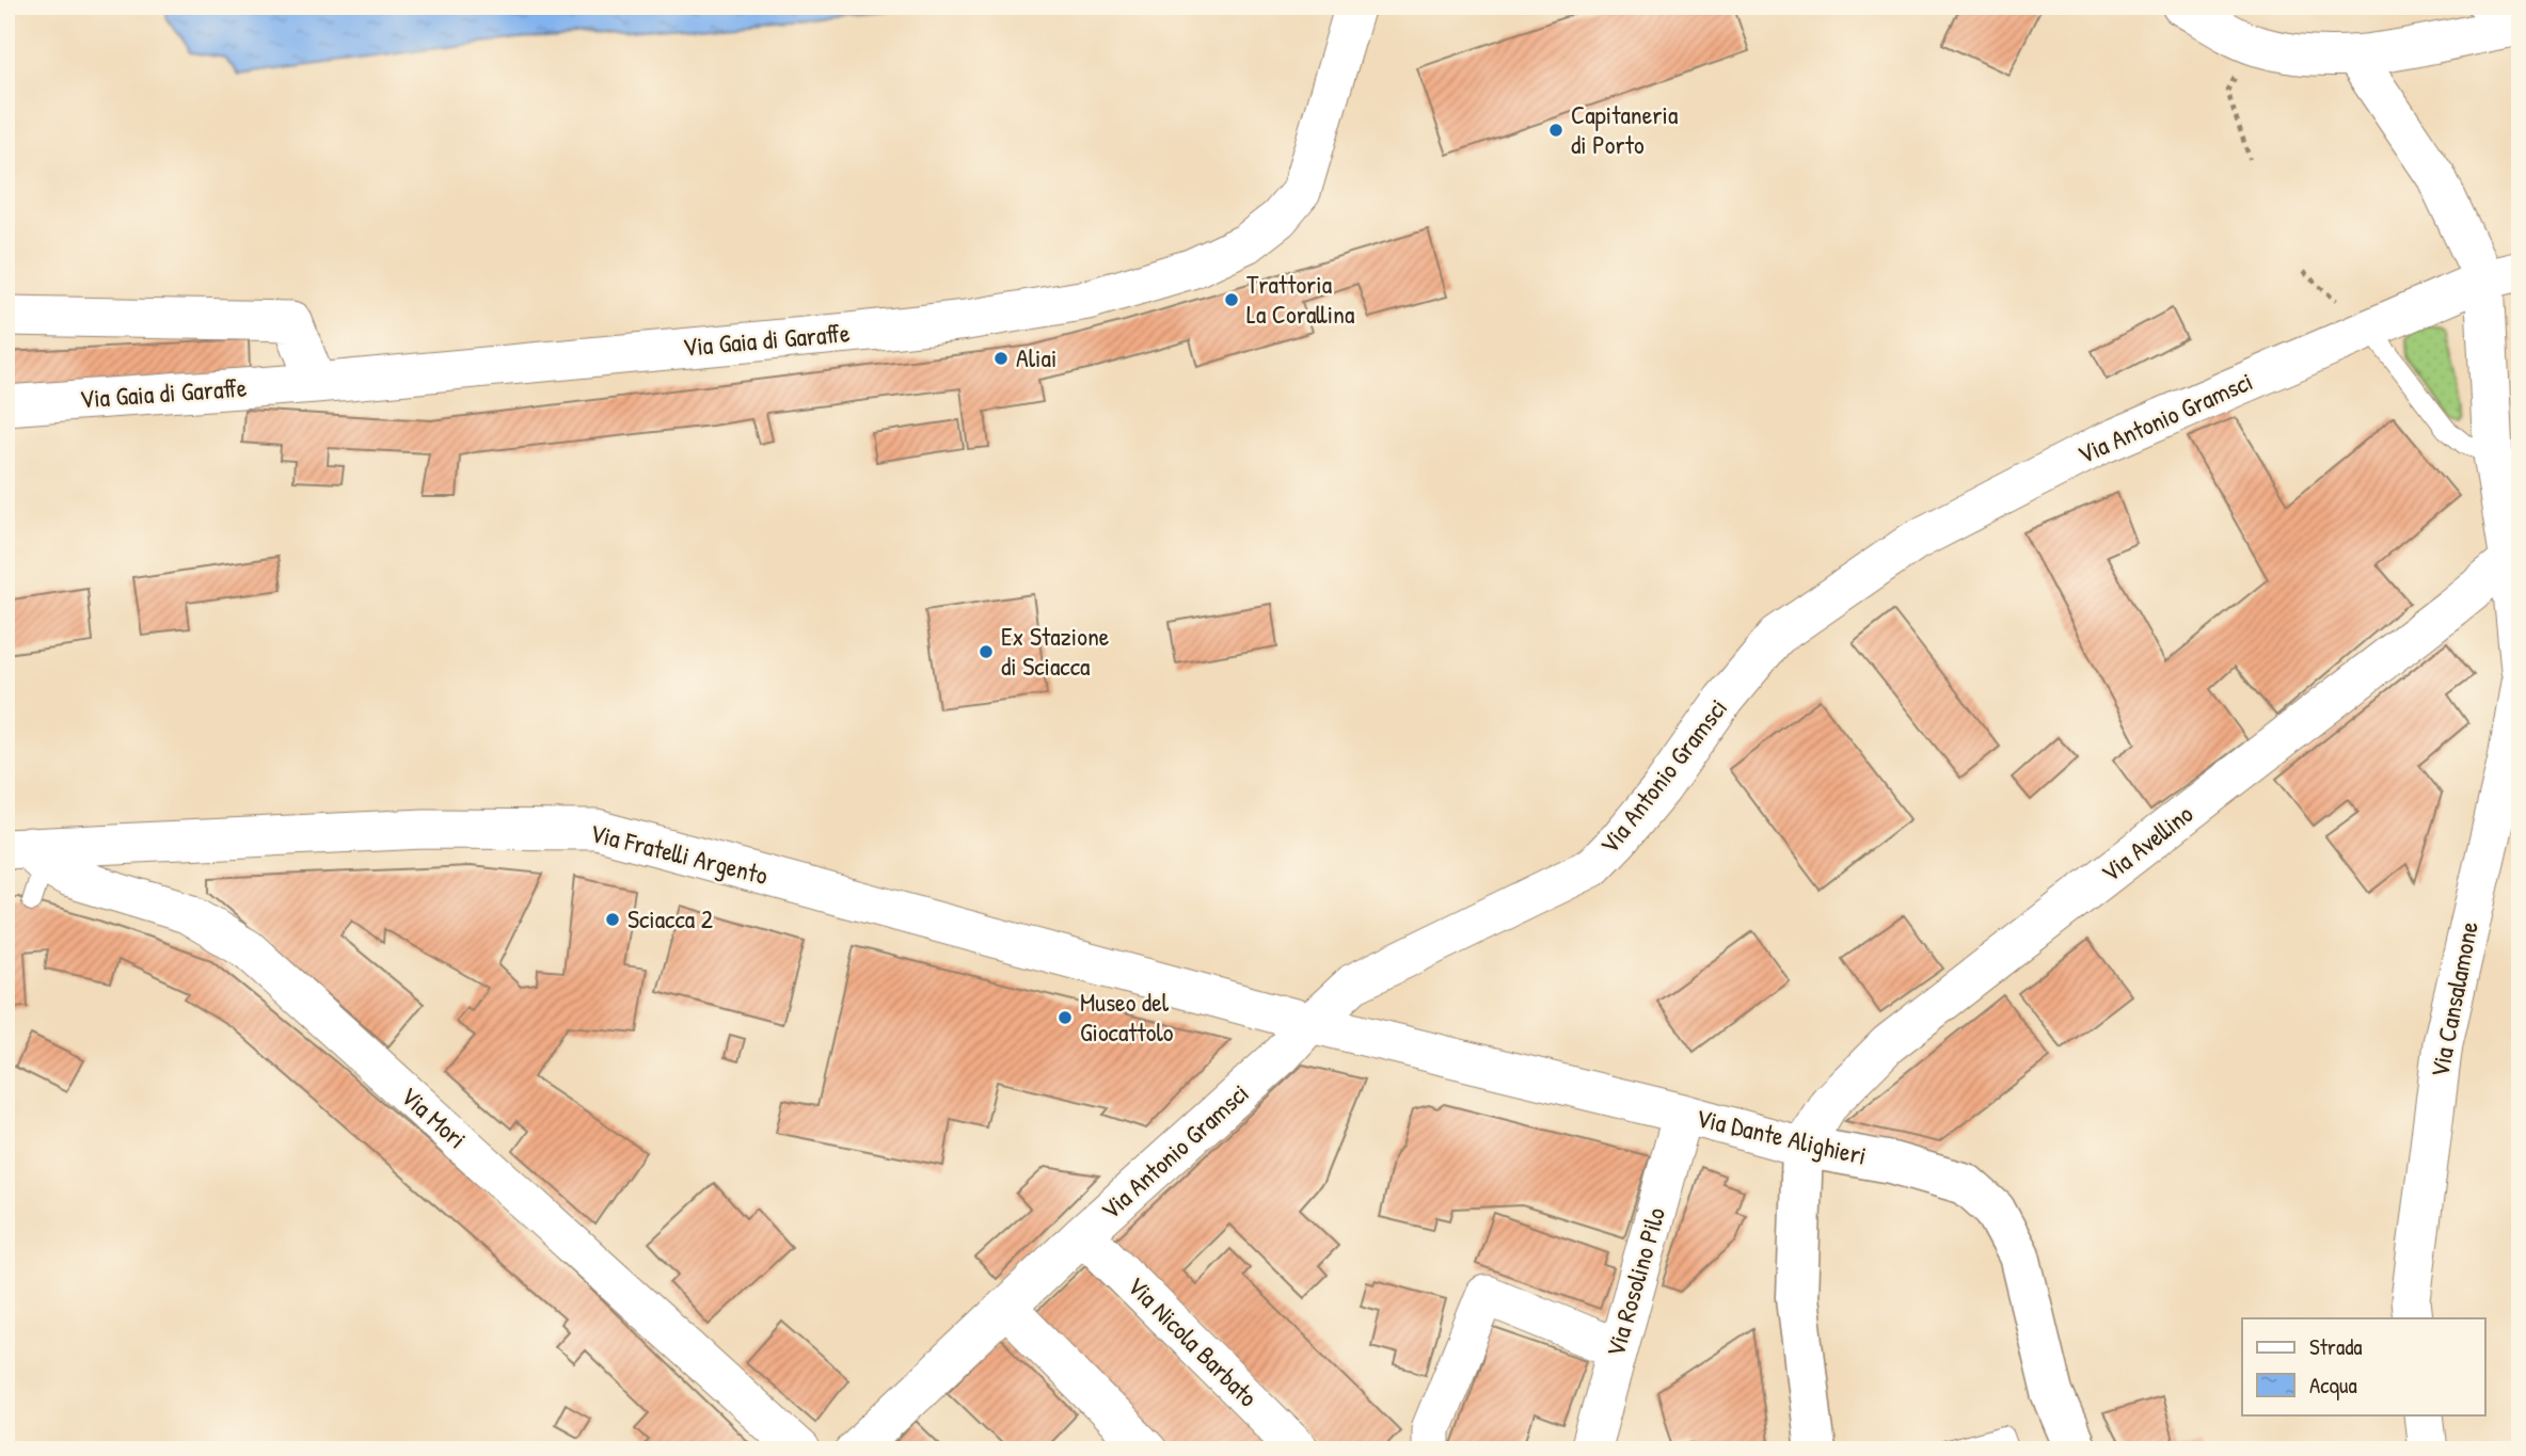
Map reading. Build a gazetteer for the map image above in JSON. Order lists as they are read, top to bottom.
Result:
{
  "streets": {
    "street": [
      "Via Gaia di Garaffe",
      "Via Antonio Gramsci",
      "Via Avellino",
      "Via Fratelli Argento",
      "Via Cansalamone",
      "Via Mori",
      "Via Dante Alighieri",
      "Via Rosolino Pilo",
      "Via Nicola Barbato"
    ]
  },
  "crossings": [
    ["Via Antonio Gramsci", "Via Fratelli Argento"],
    ["Via Antonio Gramsci", "Via Dante Alighieri"],
    ["Via Antonio Gramsci", "Via Nicola Barbato"],
    ["Via Avellino", "Via Dante Alighieri"],
    ["Via Fratelli Argento", "Via Mori"],
    ["Via Fratelli Argento", "Via Dante Alighieri"],
    ["Via Dante Alighieri", "Via Rosolino Pilo"]
  ],
  "places": [
    "Capitaneria di Porto",
    "Trattoria La Corallina",
    "Aliai",
    "Ex Stazione di Sciacca",
    "Sciacca 2",
    "Museo del Giocattolo"
  ],
  "legend": ["Strada", "Acqua"]
}
